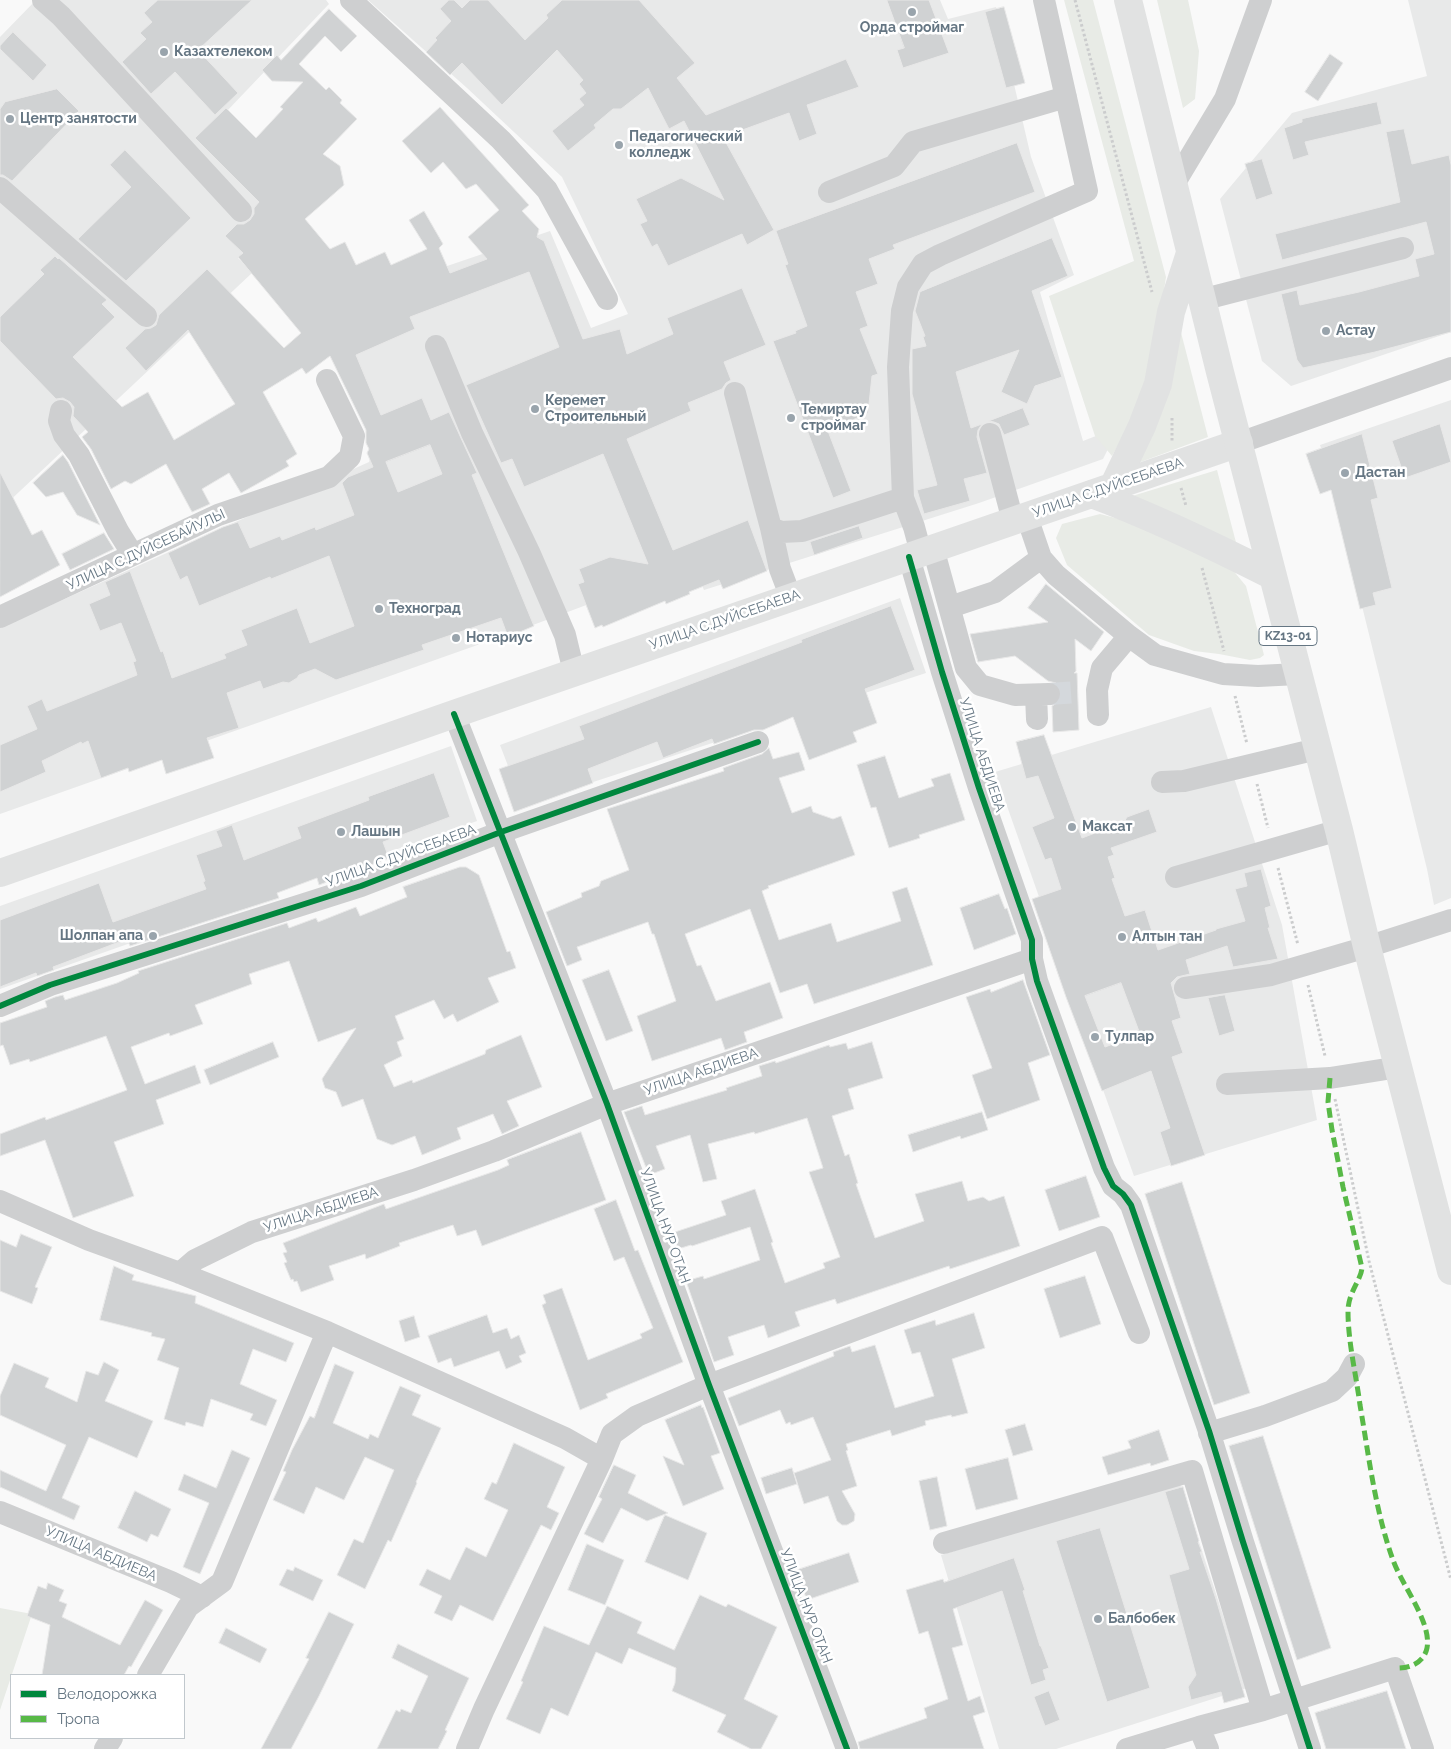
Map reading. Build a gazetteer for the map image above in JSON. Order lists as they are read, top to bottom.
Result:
{
  "streets": {
    "main road": ["УЛИЦА С.ДУЙСЕБАЕВА", "KZ13-01"],
    "street": ["УЛИЦА С.ДУЙСЕБАЙУЛЫ", "УЛИЦА АБДИЕВА", "УЛИЦА НУР ОТАН"]
  },
  "crossings": [
    ["УЛИЦА С.ДУЙСЕБАЕВА", "KZ13-01"],
    ["УЛИЦА С.ДУЙСЕБАЕВА", "УЛИЦА АБДИЕВА"],
    ["УЛИЦА С.ДУЙСЕБАЕВА", "УЛИЦА НУР ОТАН"],
    ["УЛИЦА АБДИЕВА", "УЛИЦА НУР ОТАН"]
  ],
  "places": [
    "Орда строймаг",
    "Казахтелеком",
    "Центр занятости",
    "Педагогический колледж",
    "Астау",
    "Керемет Строительный",
    "Темиртау строймаг",
    "Дастан",
    "Техноград",
    "Нотариус",
    "Максат",
    "Лашын",
    "Шолпан апа",
    "Алтын тан",
    "Тулпар",
    "Балбобек"
  ],
  "legend": ["Велодорожка", "Тропа"]
}
